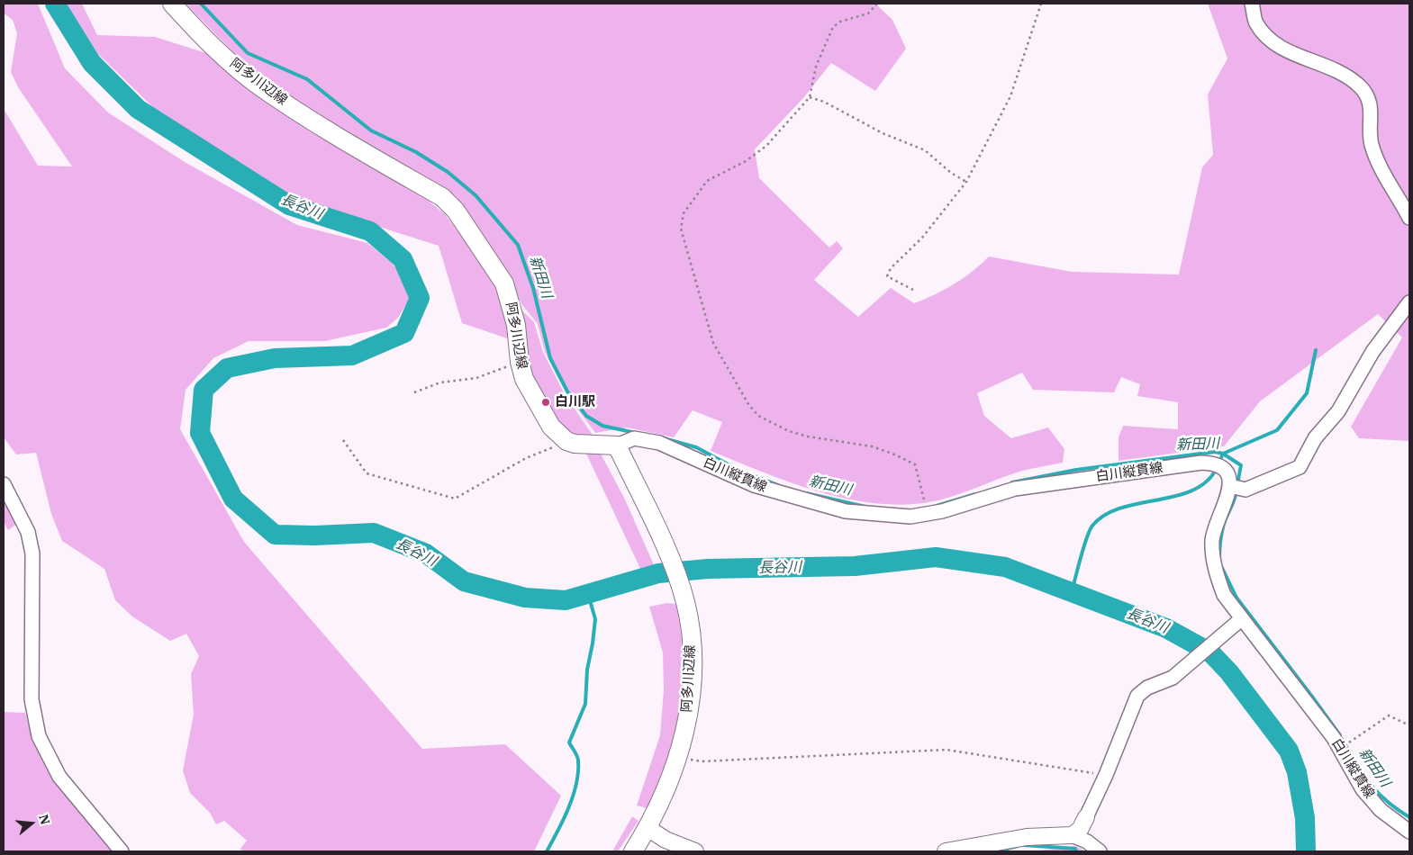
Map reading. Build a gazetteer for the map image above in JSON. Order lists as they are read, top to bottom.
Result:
{
  "streets": {
    "main road": ["阿多川辺線"],
    "street": ["白川縦貫線"]
  },
  "crossings": [
    ["阿多川辺線", "白川縦貫線"]
  ],
  "water": ["長谷川", "新田川"],
  "places": ["白川駅"],
  "north": "right"
}
